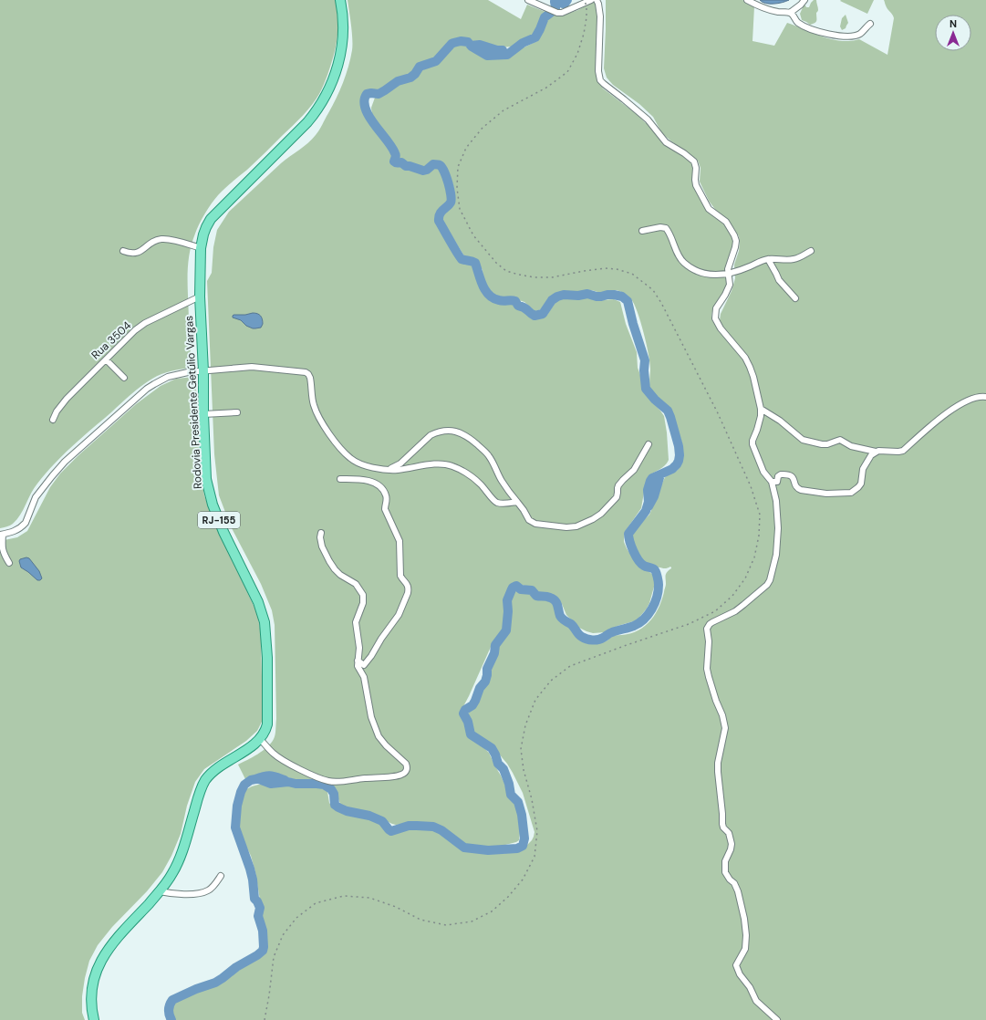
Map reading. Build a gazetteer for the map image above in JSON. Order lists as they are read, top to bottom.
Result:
{
  "streets": {
    "main road": ["Rodovia Presidente Getúlio Vargas", "RJ-155"],
    "street": ["Rua 3504"]
  },
  "crossings": [
    ["Rua 3504", "Rodovia Presidente Getúlio Vargas"]
  ],
  "north": "top"
}
